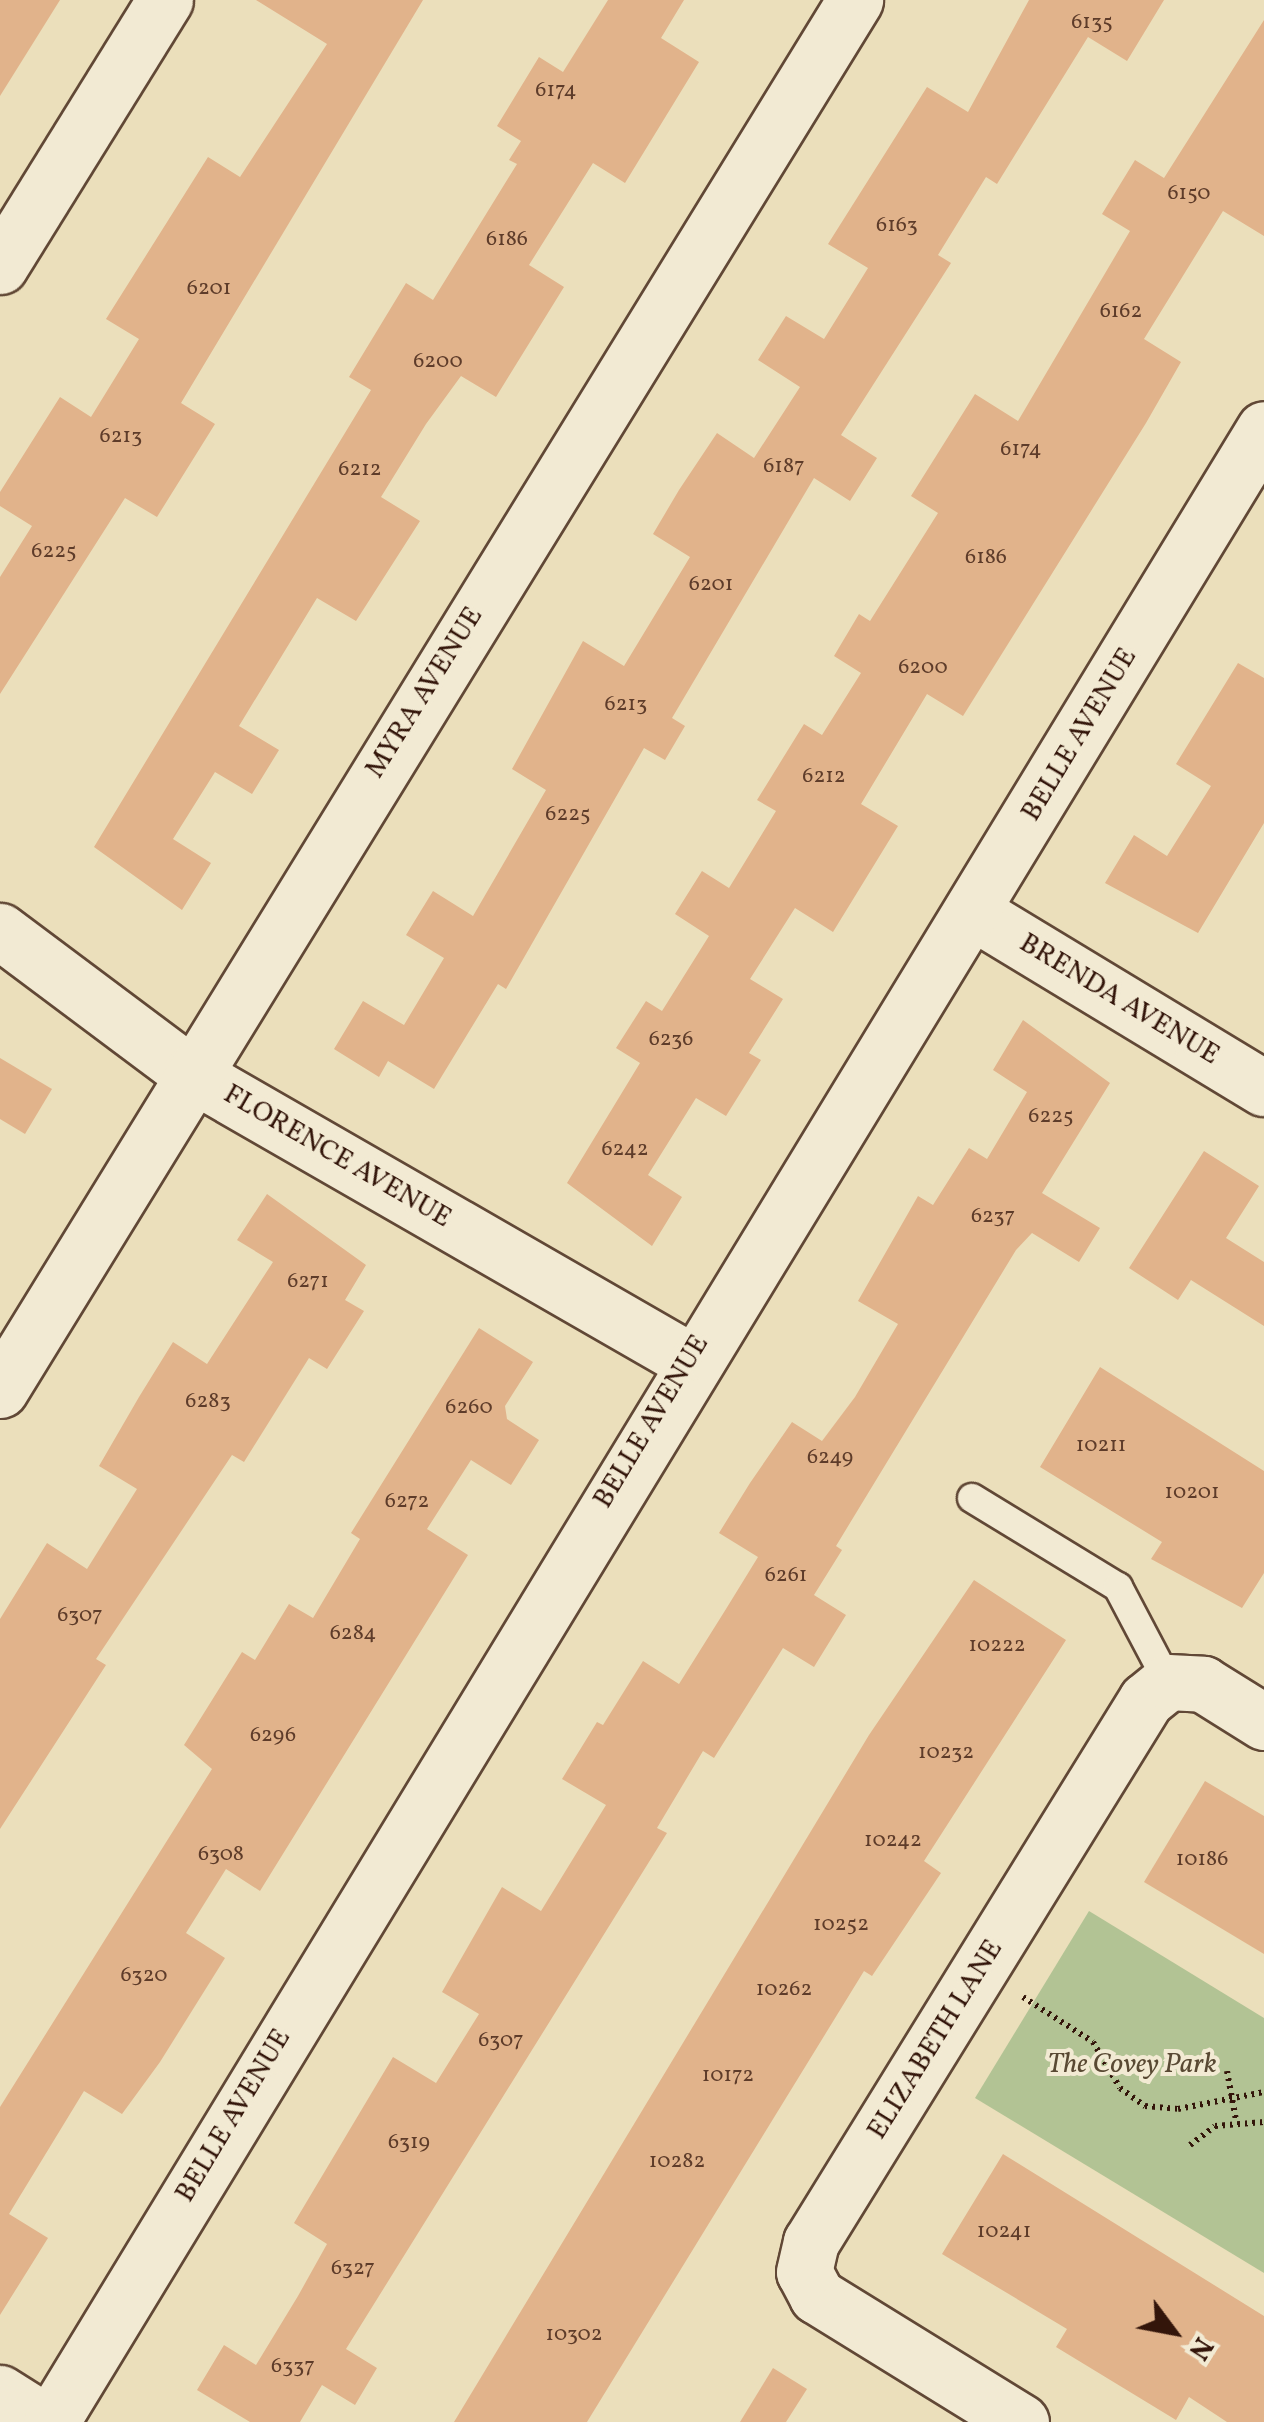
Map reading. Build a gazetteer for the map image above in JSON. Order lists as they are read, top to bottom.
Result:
{
  "streets": {
    "street": [
      "MYRA AVENUE",
      "BELLE AVENUE",
      "BRENDA AVENUE",
      "FLORENCE AVENUE",
      "ELIZABETH LANE"
    ]
  },
  "crossings": [
    ["MYRA AVENUE", "FLORENCE AVENUE"],
    ["BELLE AVENUE", "BRENDA AVENUE"],
    ["BELLE AVENUE", "FLORENCE AVENUE"]
  ],
  "parks": ["The Covey Park"],
  "house_numbers": [
    "6135",
    "6174",
    "6150",
    "6163",
    "6186",
    "6201",
    "6162",
    "6200",
    "6213",
    "6174",
    "6187",
    "6212",
    "6225",
    "6186",
    "6201",
    "6200",
    "6213",
    "6212",
    "6225",
    "6236",
    "6225",
    "6242",
    "6237",
    "6271",
    "6283",
    "6260",
    "10211",
    "6249",
    "10201",
    "6272",
    "6261",
    "6307",
    "6284",
    "10222",
    "6296",
    "10232",
    "10242",
    "6308",
    "10186",
    "10252",
    "6320",
    "10262",
    "6307",
    "10172",
    "6319",
    "10282",
    "10241",
    "6327",
    "10302",
    "6337"
  ],
  "north": "bottom right"
}
